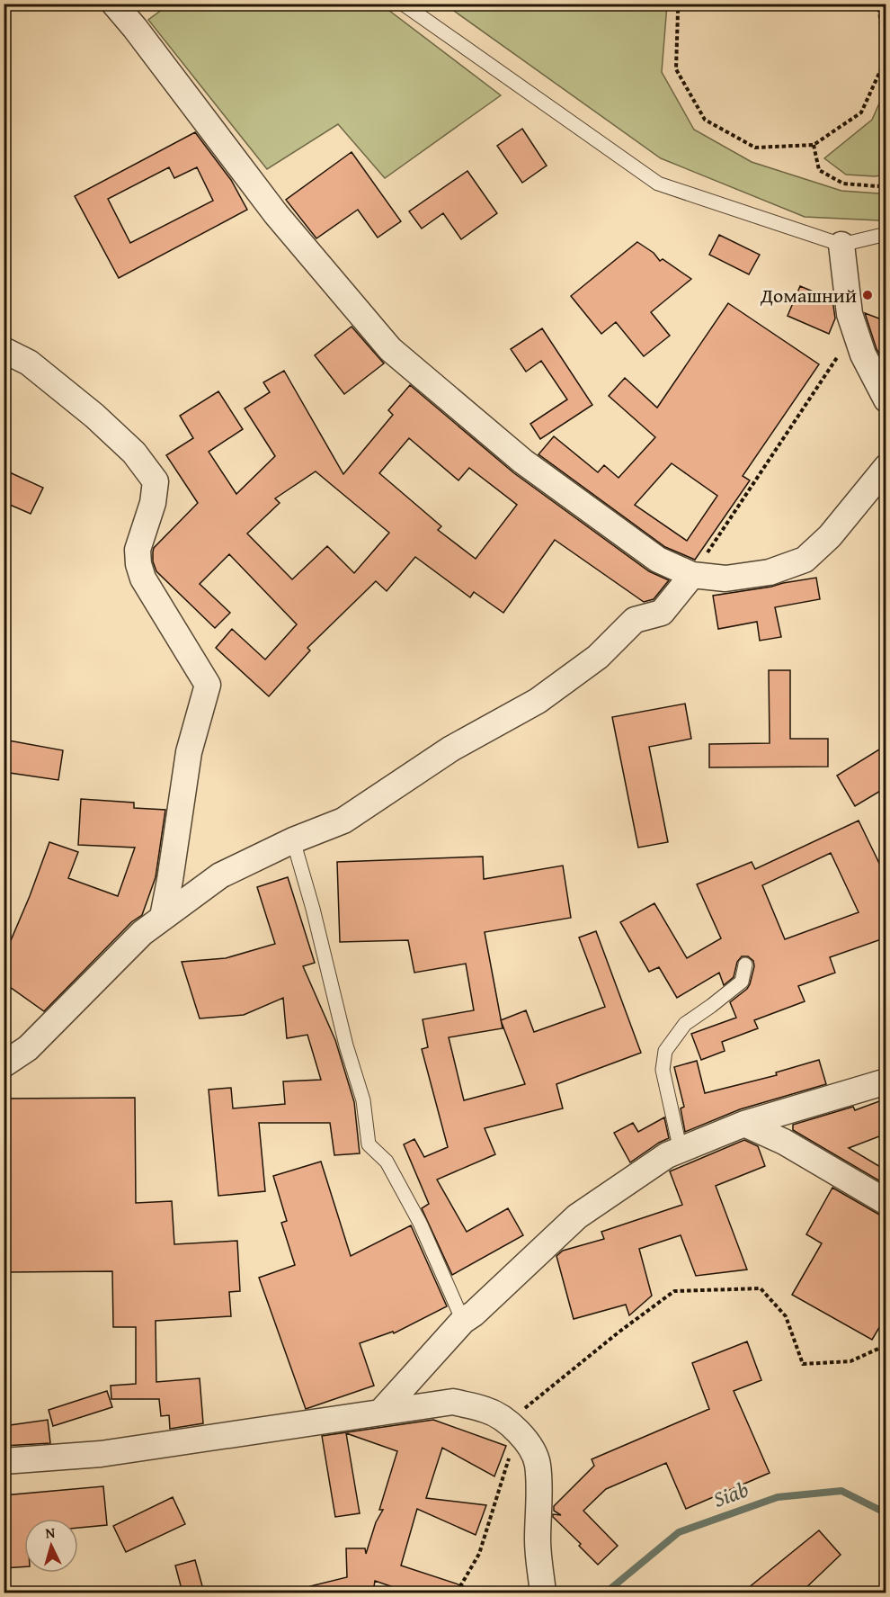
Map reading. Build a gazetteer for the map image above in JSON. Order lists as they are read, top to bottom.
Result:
{
  "water": ["Siab"],
  "places": ["Домашний"],
  "north": "top"
}
